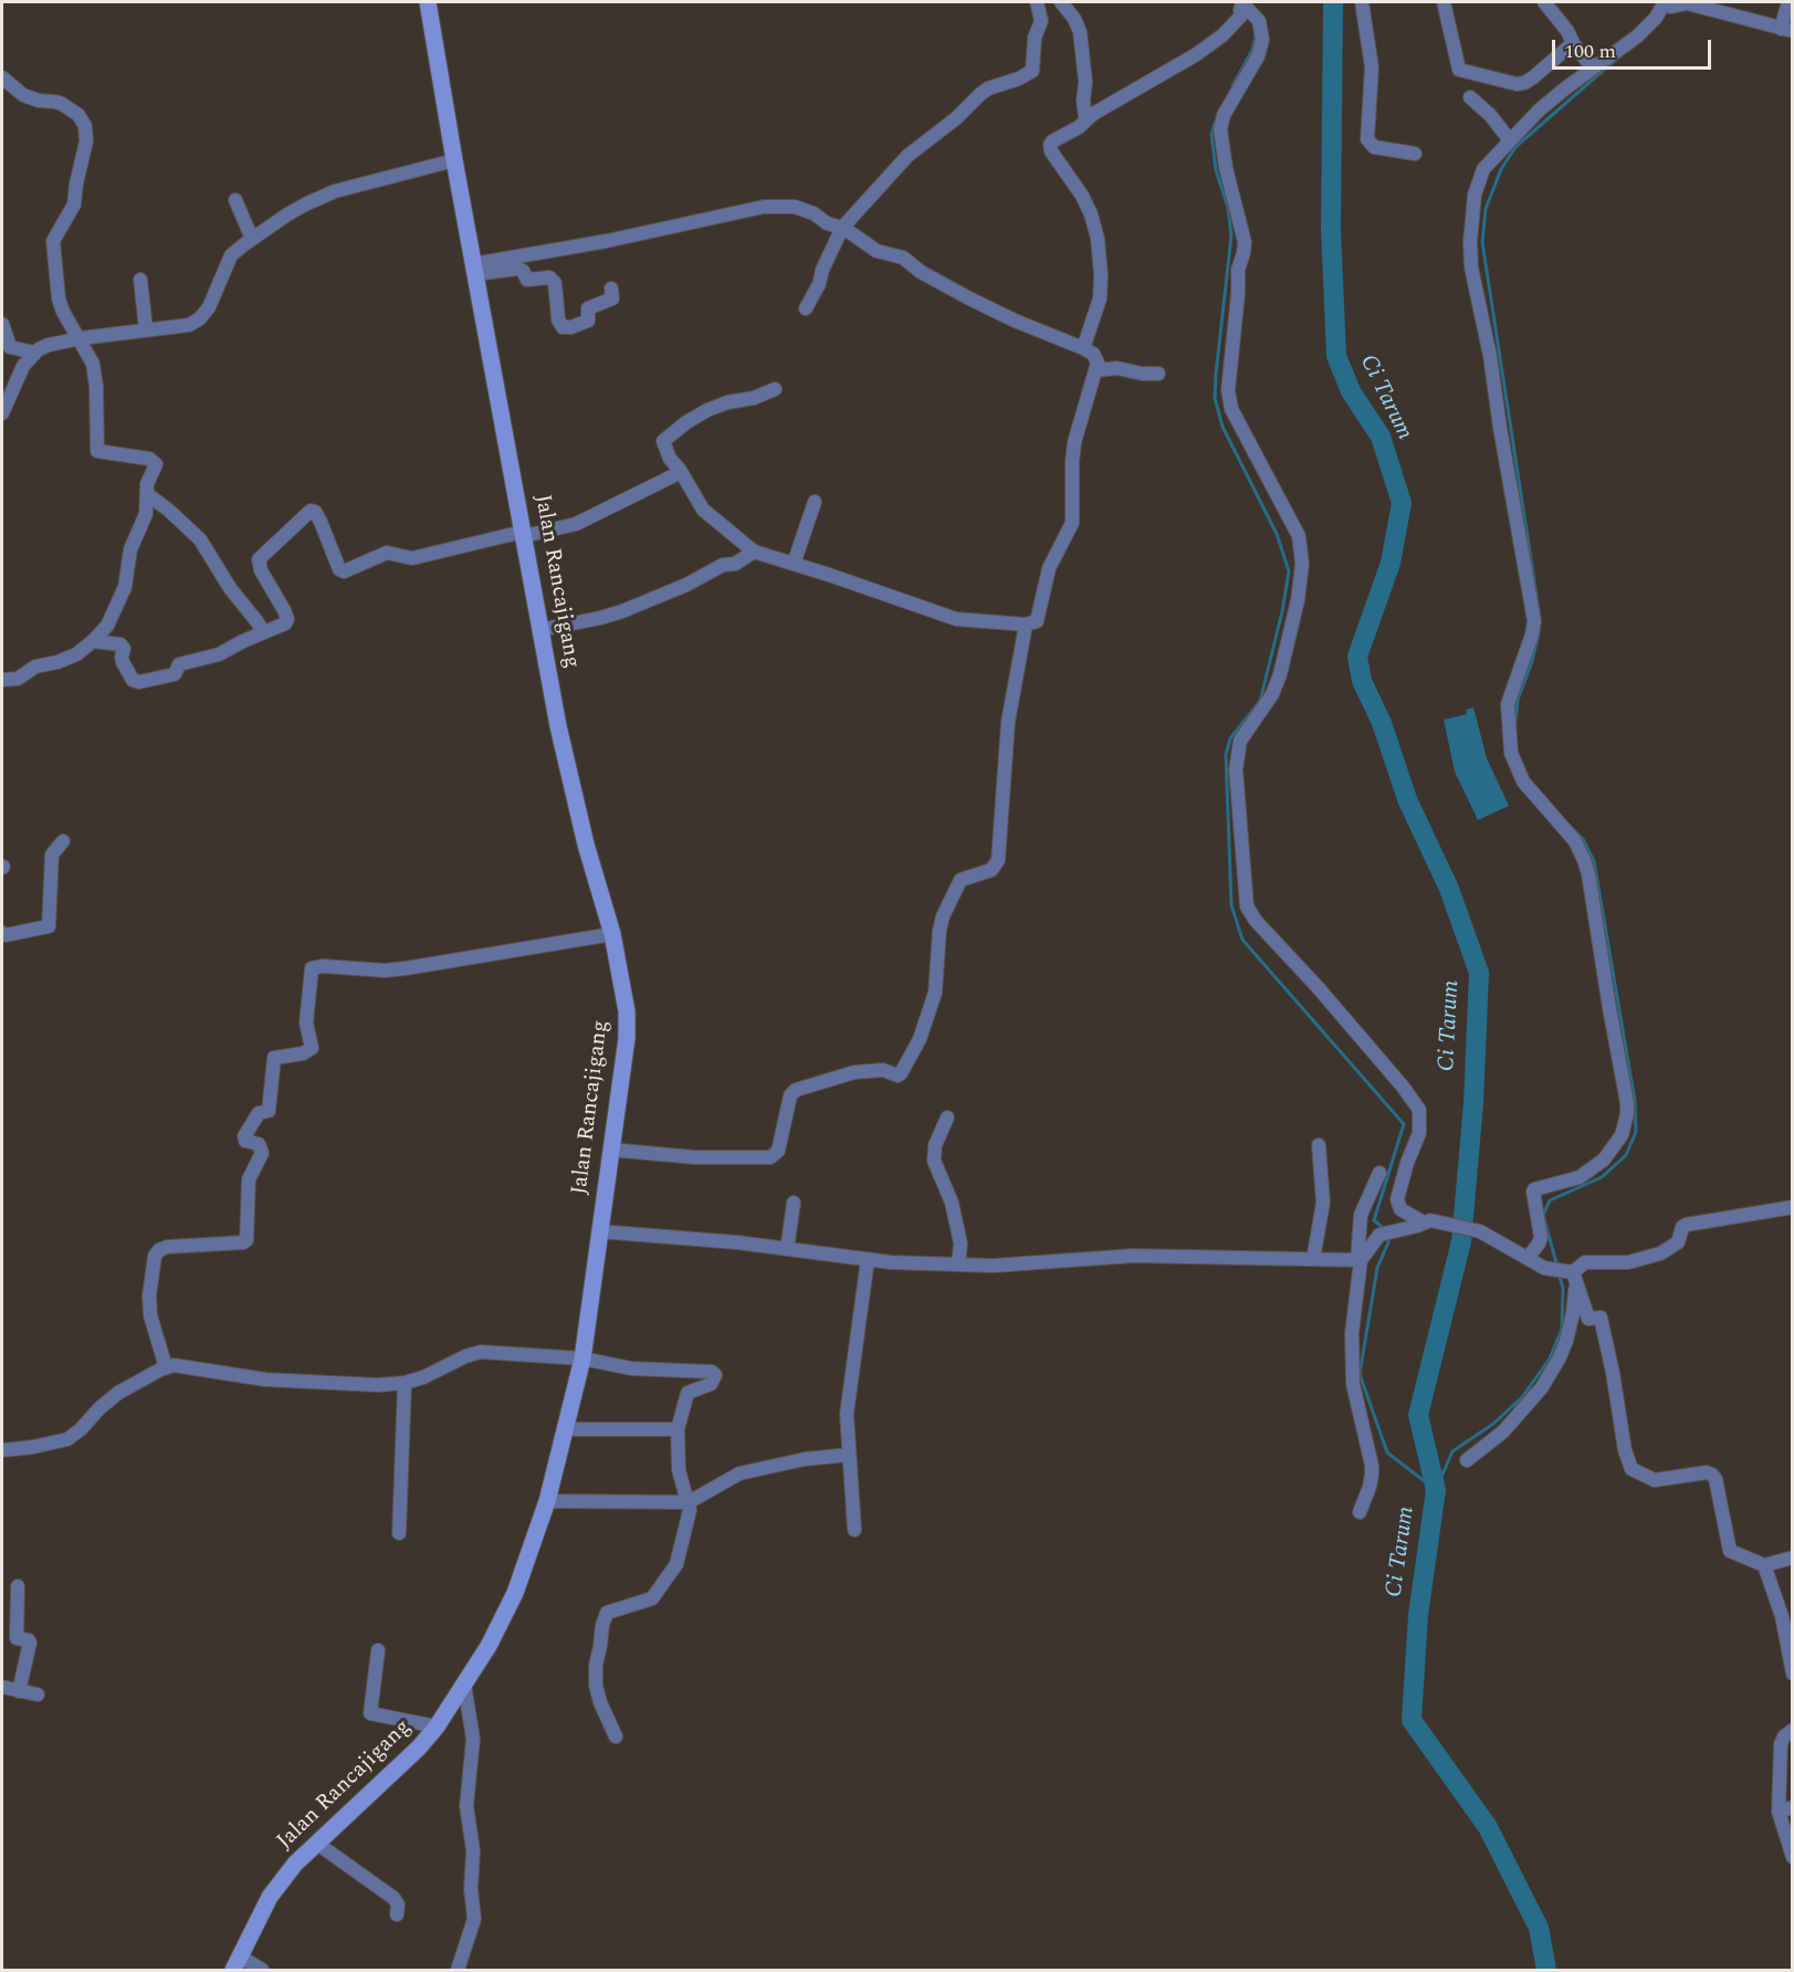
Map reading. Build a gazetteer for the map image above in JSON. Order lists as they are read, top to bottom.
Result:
{
  "streets": {
    "main road": ["Jalan Rancajigang"]
  },
  "water": ["Ci Tarum"],
  "scale_bar": "100 m"
}
